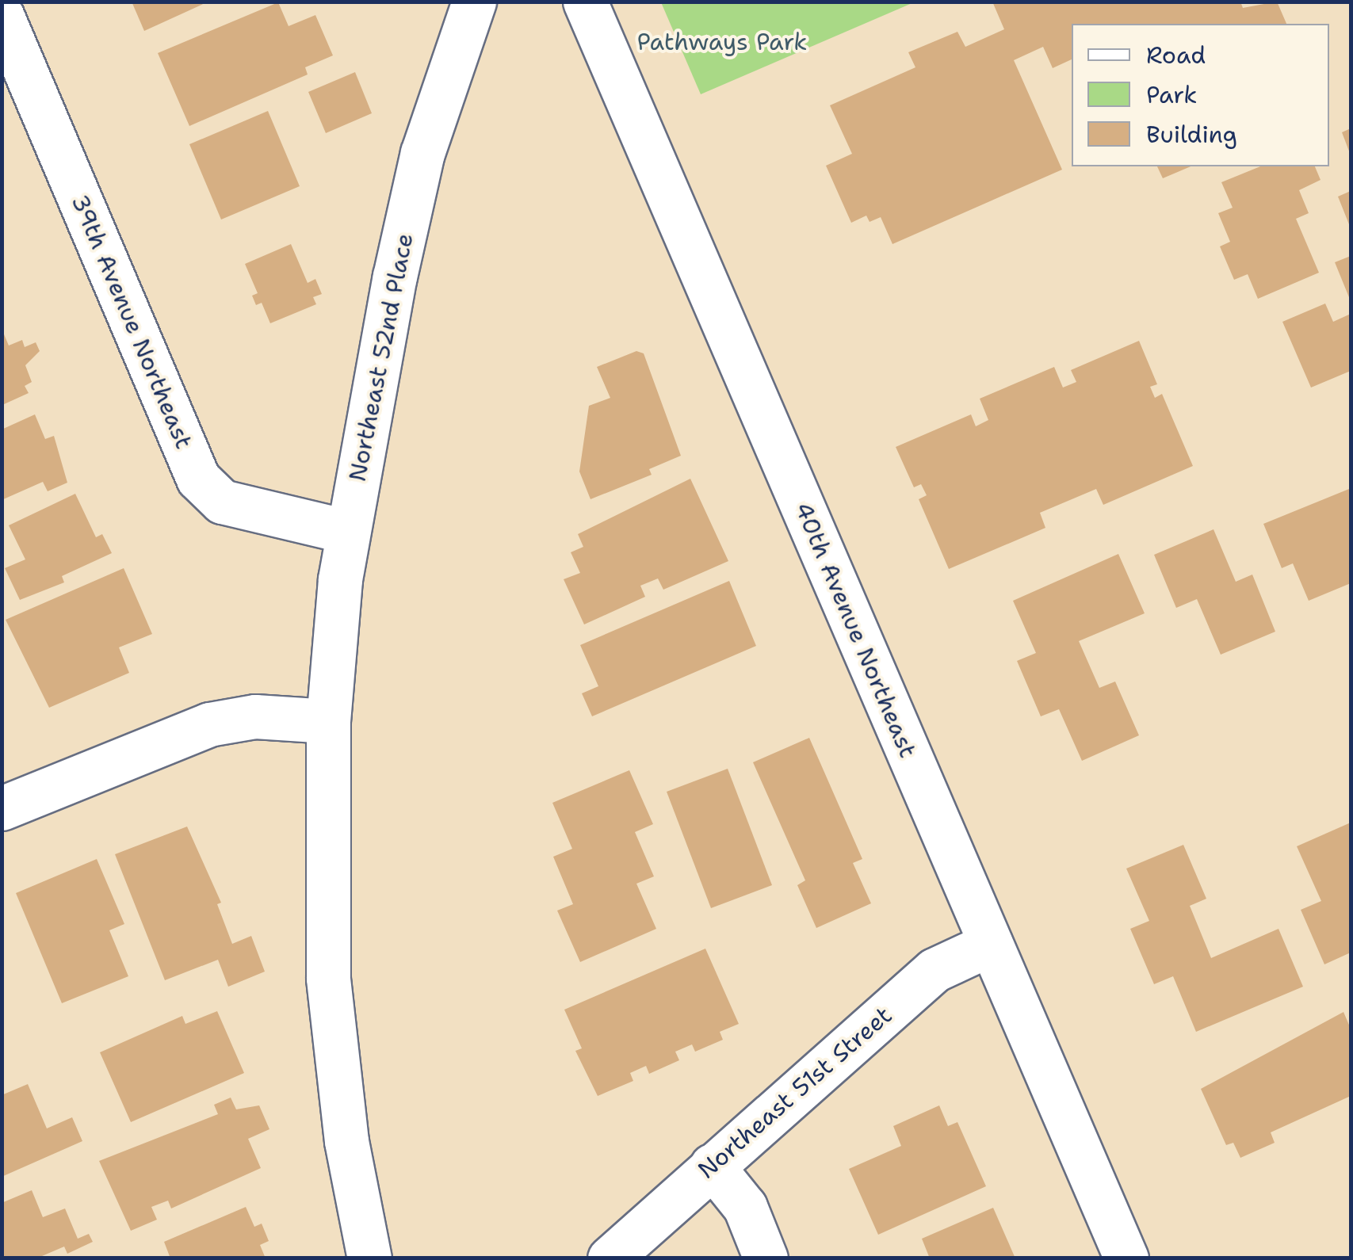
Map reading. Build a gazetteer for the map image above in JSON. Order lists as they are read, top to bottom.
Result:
{
  "streets": {
    "street": [
      "39th Avenue Northeast",
      "Northeast 52nd Place",
      "40th Avenue Northeast",
      "Northeast 51st Street"
    ]
  },
  "crossings": [
    ["39th Avenue Northeast", "Northeast 52nd Place"],
    ["40th Avenue Northeast", "Northeast 51st Street"]
  ],
  "parks": ["Pathways Park"],
  "legend": ["Road", "Park", "Building"]
}
